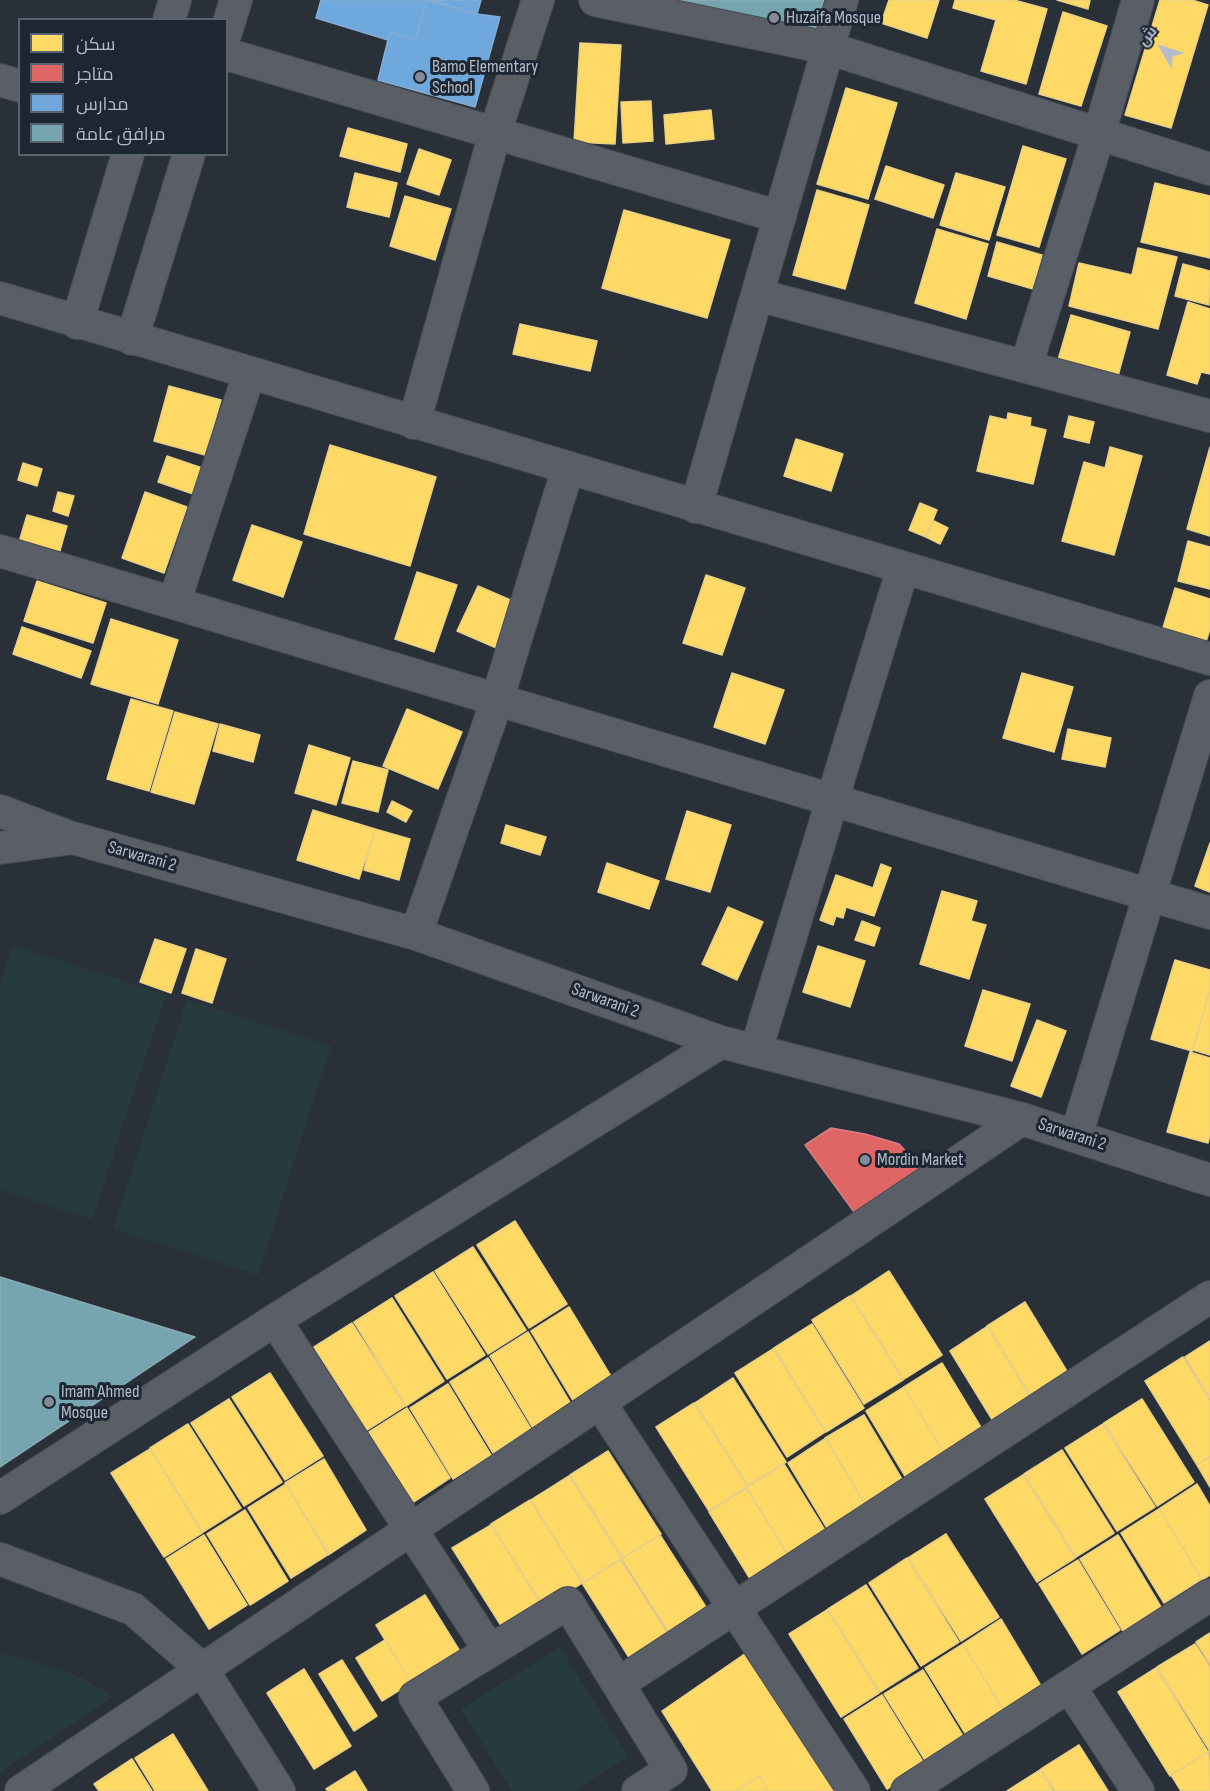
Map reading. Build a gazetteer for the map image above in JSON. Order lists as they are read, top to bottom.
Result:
{
  "streets": {
    "street": ["Sarwarani 2"]
  },
  "places": [
    "Huzaifa Mosque",
    "Bamo Elementary School",
    "Mordin Market",
    "Imam Ahmed Mosque"
  ],
  "legend": [
    "سكن",
    "متاجر",
    "مدارس",
    "مرافق عامة"
  ],
  "north": "top left"
}
